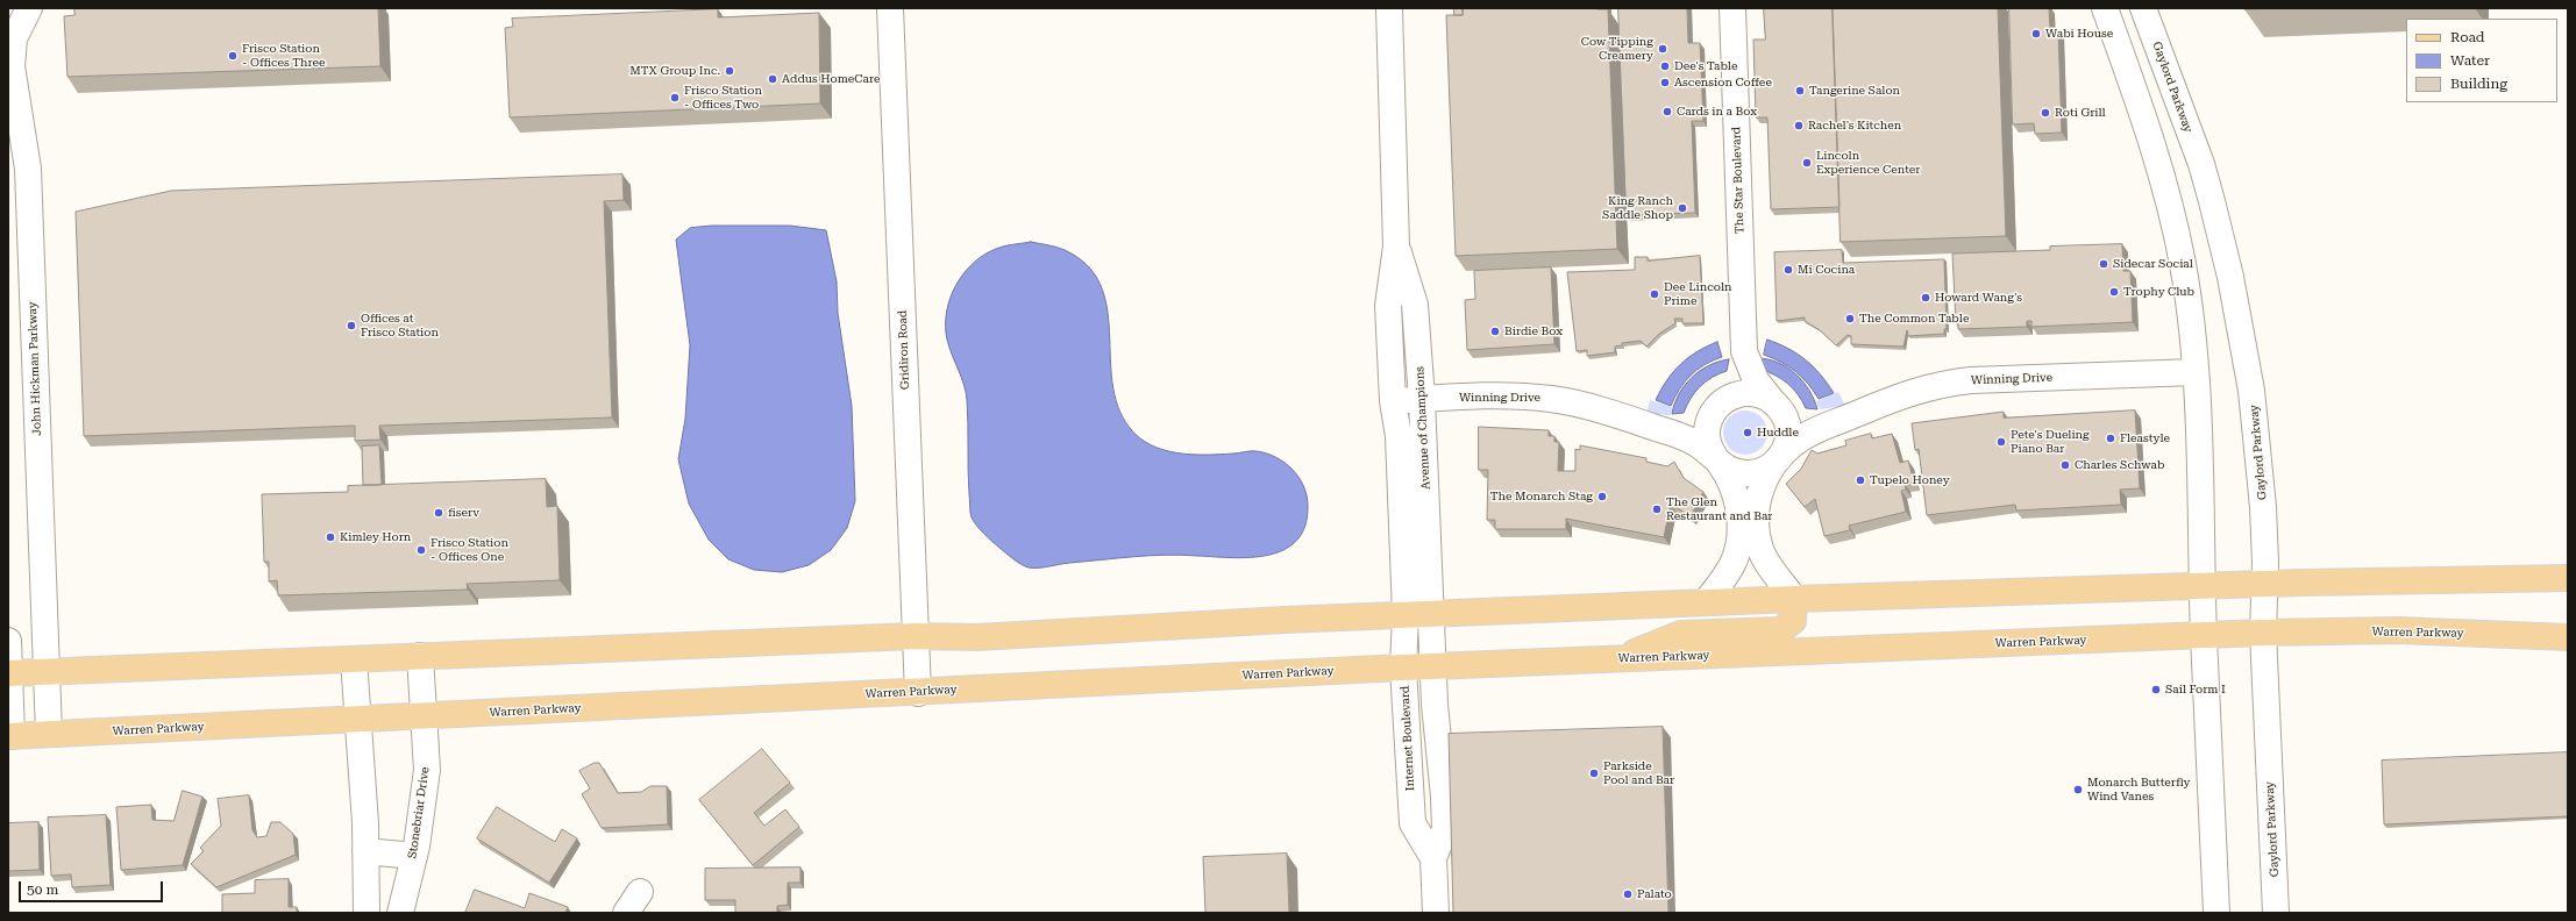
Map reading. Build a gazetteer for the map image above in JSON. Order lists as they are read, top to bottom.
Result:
{
  "streets": {
    "main road": ["Warren Parkway"],
    "street": [
      "Gaylord Parkway",
      "The Star Boulevard",
      "Gridiron Road",
      "John Hickman Parkway",
      "Winning Drive",
      "Avenue of Champions",
      "Internet Boulevard",
      "Stonebriar Drive"
    ]
  },
  "crossings": [
    ["Gaylord Parkway", "Warren Parkway"],
    ["The Star Boulevard", "Winning Drive"],
    ["Gridiron Road", "Warren Parkway"],
    ["John Hickman Parkway", "Warren Parkway"],
    ["Winning Drive", "Avenue of Champions"],
    ["Avenue of Champions", "Internet Boulevard"],
    ["Warren Parkway", "Internet Boulevard"],
    ["Warren Parkway", "Stonebriar Drive"]
  ],
  "places": [
    "Wabi House",
    "Cow Tipping Creamery",
    "Frisco Station - Offices Three",
    "Dee's Table",
    "MTX Group Inc.",
    "Addus HomeCare",
    "Ascension Coffee",
    "Tangerine Salon",
    "Frisco Station - Offices Two",
    "Cards in a Box",
    "Roti Grill",
    "Rachel's Kitchen",
    "Lincoln Experience Center",
    "King Ranch Saddle Shop",
    "Sidecar Social",
    "Mi Cocina",
    "Trophy Club",
    "Dee Lincoln Prime",
    "Howard Wang's",
    "The Common Table",
    "Offices at Frisco Station",
    "Birdie Box",
    "Huddle",
    "Fleastyle",
    "Pete's Dueling Piano Bar",
    "Charles Schwab",
    "Tupelo Honey",
    "The Monarch Stag",
    "The Glen Restaurant and Bar",
    "fiserv",
    "Kimley Horn",
    "Frisco Station - Offices One",
    "Sail Form I",
    "Parkside Pool and Bar",
    "Monarch Butterfly Wind Vanes",
    "Palato"
  ],
  "legend": ["Road", "Water", "Building"],
  "scale_bar": "50 m"
}
